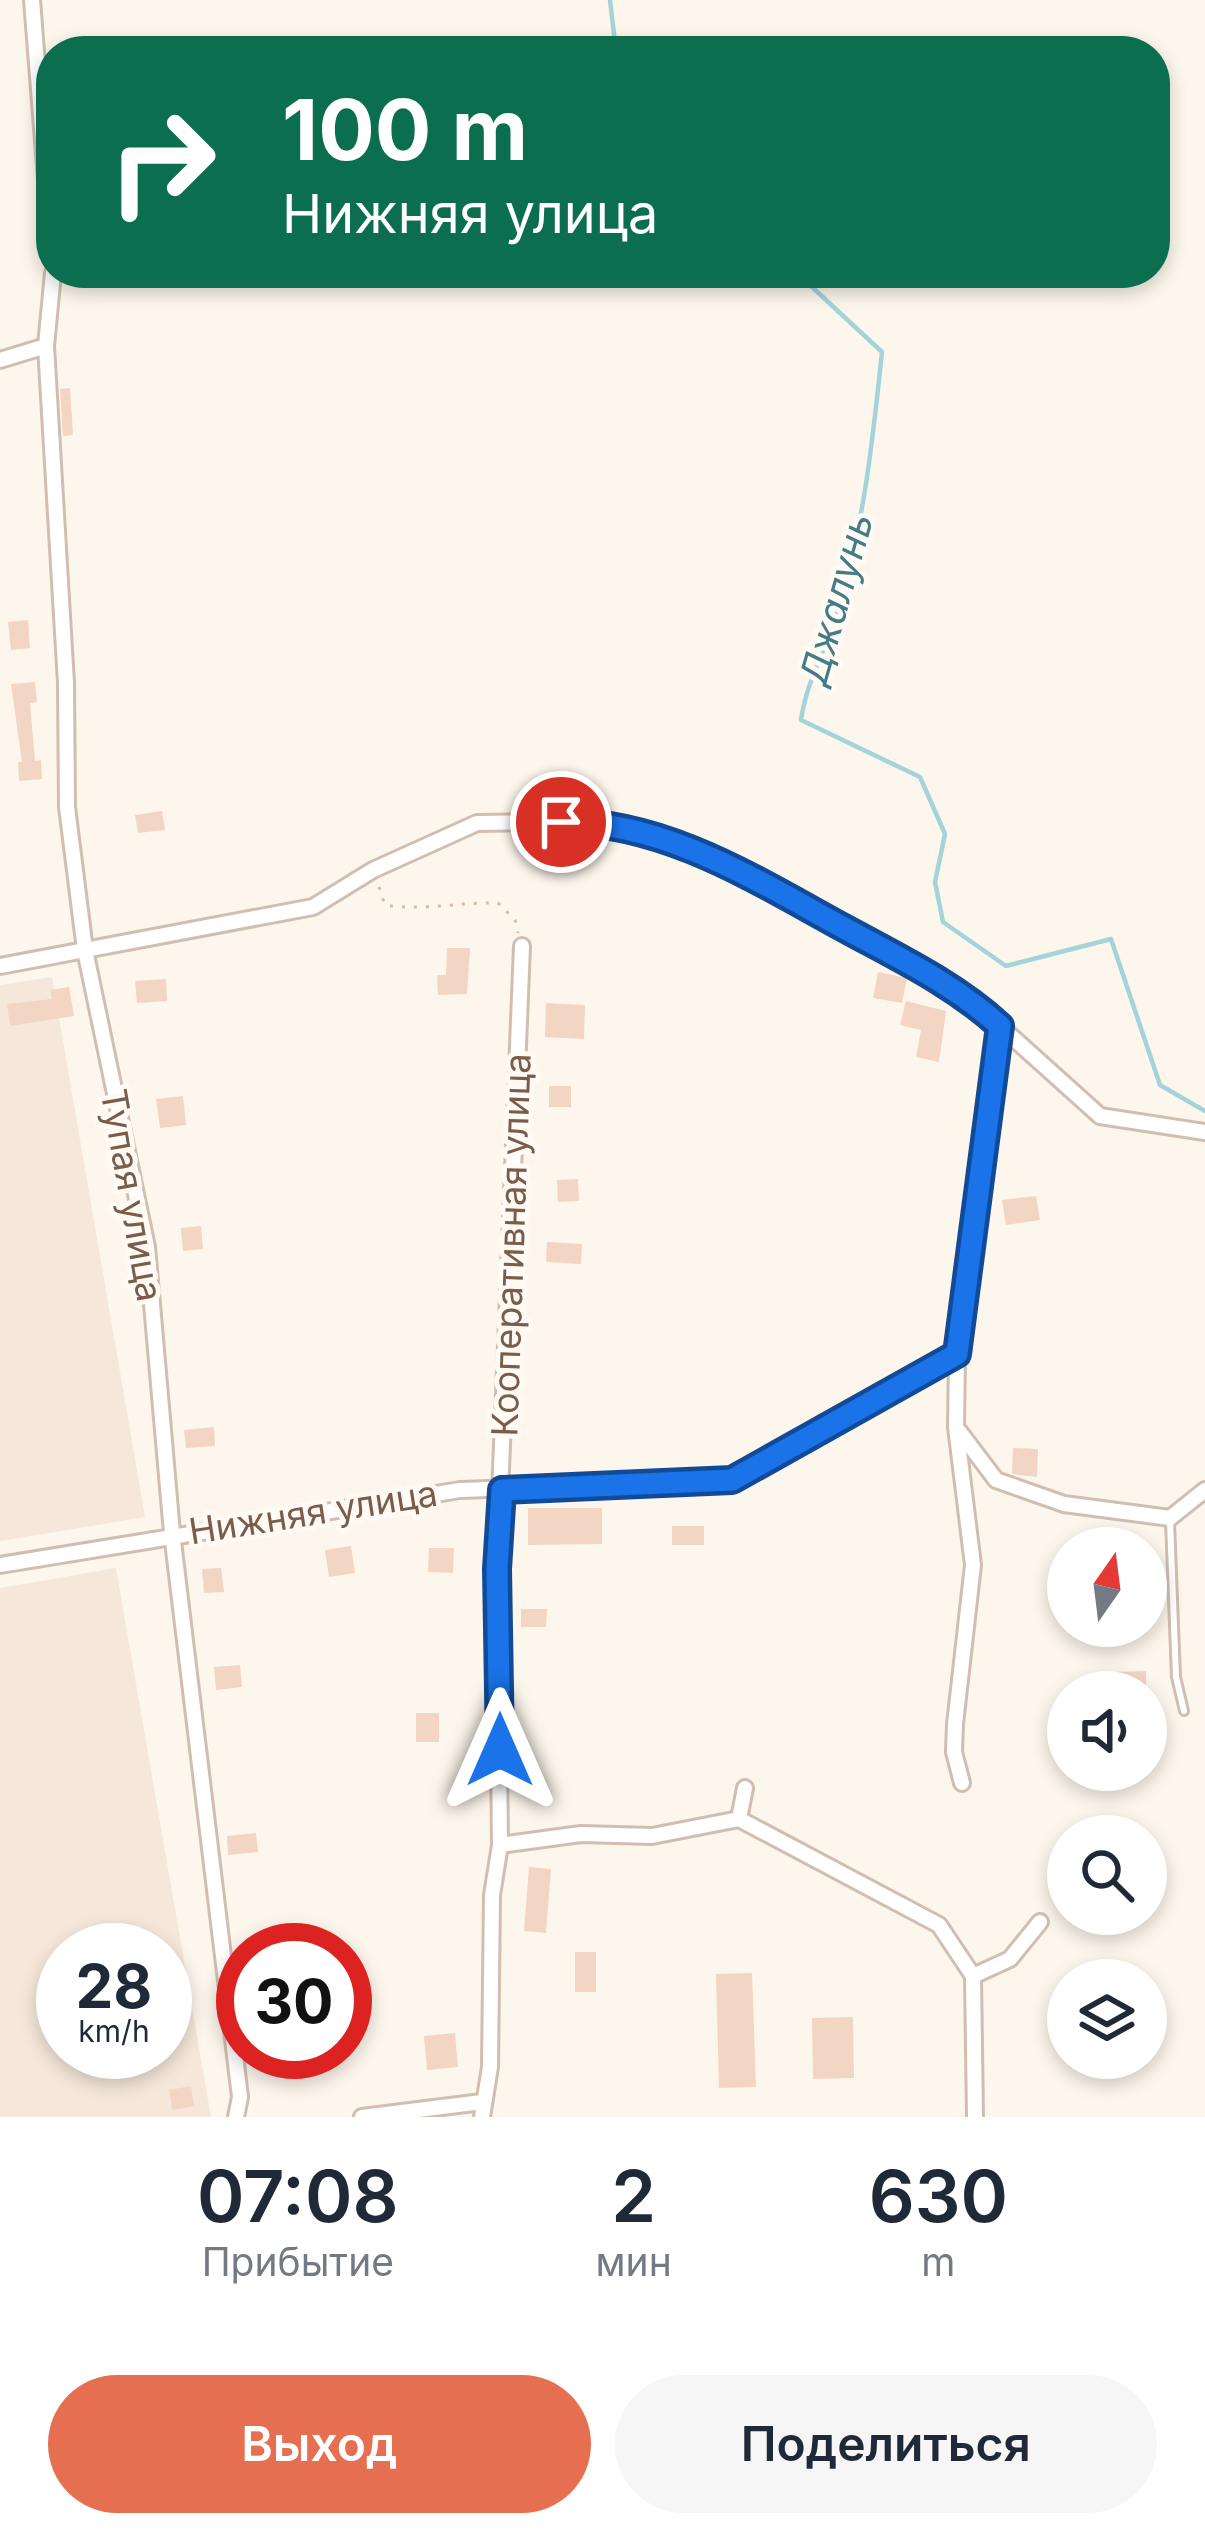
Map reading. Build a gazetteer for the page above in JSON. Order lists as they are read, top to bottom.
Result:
{
  "streets": {
    "street": ["Тупая улица", "Кооперативная улица", "Нижняя улица"]
  },
  "crossings": [
    ["Тупая улица", "Нижняя улица"],
    ["Кооперативная улица", "Нижняя улица"]
  ],
  "water": ["Джалунь"],
  "north": "top",
  "page": {
    "turn": ["100 m", "Нижняя улица"],
    "speed": "28 km/h",
    "limit": "30",
    "eta": [
      "07:08",
      "Прибытие",
      "2",
      "мин",
      "630",
      "m"
    ],
    "buttons": ["Выход", "Поделиться"]
  }
}
